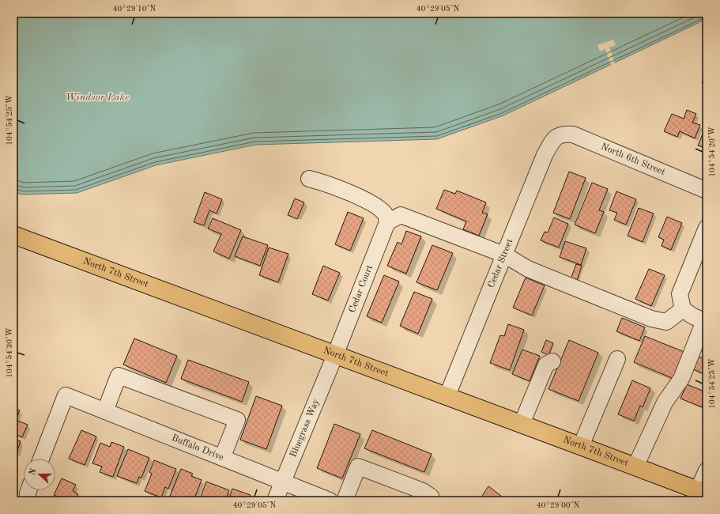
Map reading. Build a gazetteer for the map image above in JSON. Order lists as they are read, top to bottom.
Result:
{
  "streets": {
    "main road": ["North 7th Street"],
    "street": [
      "North 6th Street",
      "Cedar Street",
      "Cedar Court",
      "Bluegrass Way",
      "Buffalo Drive"
    ]
  },
  "crossings": [
    ["North 6th Street", "Cedar Street"],
    ["Cedar Street", "North 7th Street"],
    ["North 7th Street", "Cedar Court"],
    ["North 7th Street", "Bluegrass Way"],
    ["Cedar Court", "Bluegrass Way"],
    ["Bluegrass Way", "Buffalo Drive"]
  ],
  "water": ["Windsor Lake"],
  "north": "left",
  "coordinates": [
    "40°29'10\"N",
    "40°29'05\"N",
    "104°54'25\"W",
    "104°54'20\"W",
    "104°54'30\"W",
    "40°29'00\"N"
  ]
}
